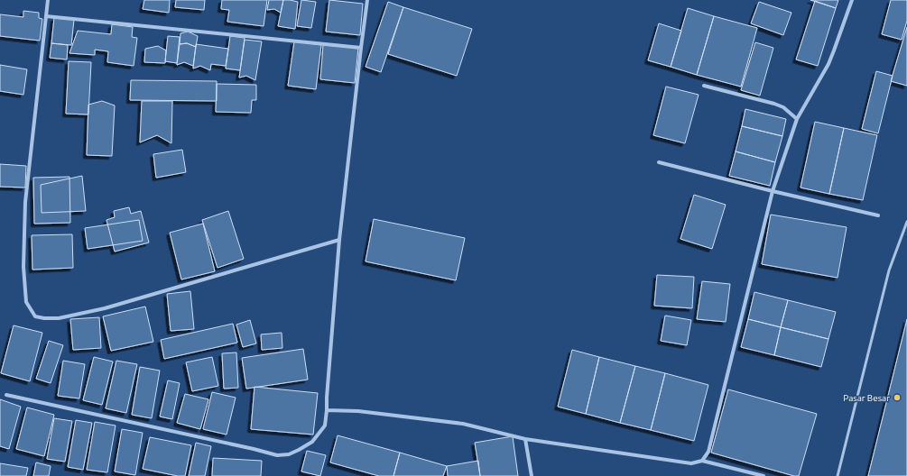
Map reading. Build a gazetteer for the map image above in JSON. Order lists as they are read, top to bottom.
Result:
{
  "places": ["Pasar Besar"]
}
